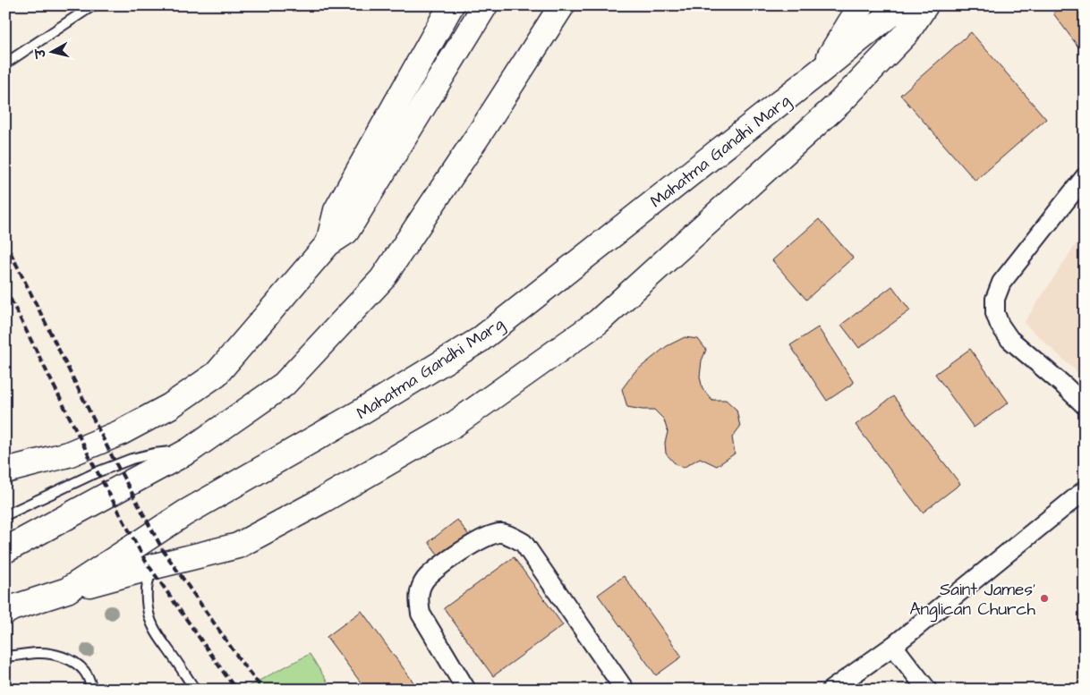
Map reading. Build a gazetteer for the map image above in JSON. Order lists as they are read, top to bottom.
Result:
{
  "streets": {
    "highway": ["Mahatma Gandhi Marg"]
  },
  "places": ["Saint James' Anglican Church"],
  "north": "left"
}
